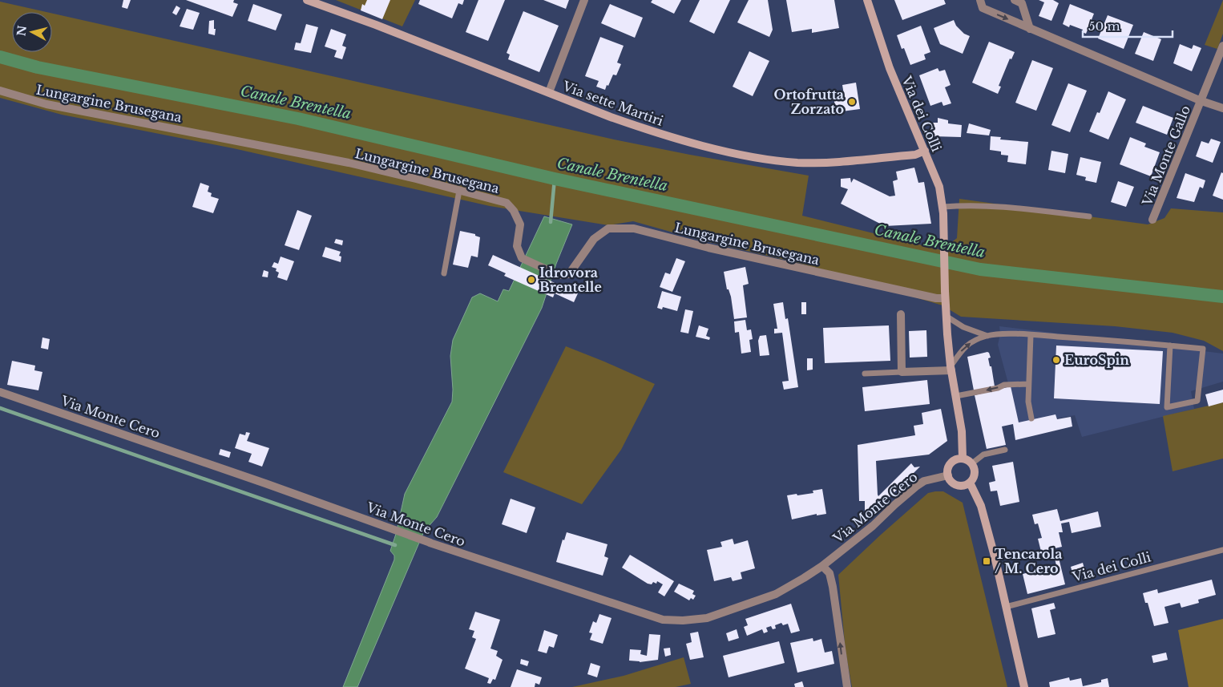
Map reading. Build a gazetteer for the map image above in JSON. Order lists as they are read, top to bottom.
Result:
{
  "streets": {
    "main road": ["Via sette Martiri", "Via dei Colli"],
    "street": ["Lungargine Brusegana", "Via Monte Gallo", "Via Monte Cero"]
  },
  "crossings": [
    ["Lungargine Brusegana", "Via dei Colli"],
    ["Via sette Martiri", "Via dei Colli"]
  ],
  "water": ["Canale Brentella"],
  "places": {
    "other": ["Ortofrutta Zorzato", "Idrovora Brentelle", "EuroSpin"],
    "transit": ["Tencarola / M. Cero"]
  },
  "scale_bar": "50 m",
  "north": "left"
}
